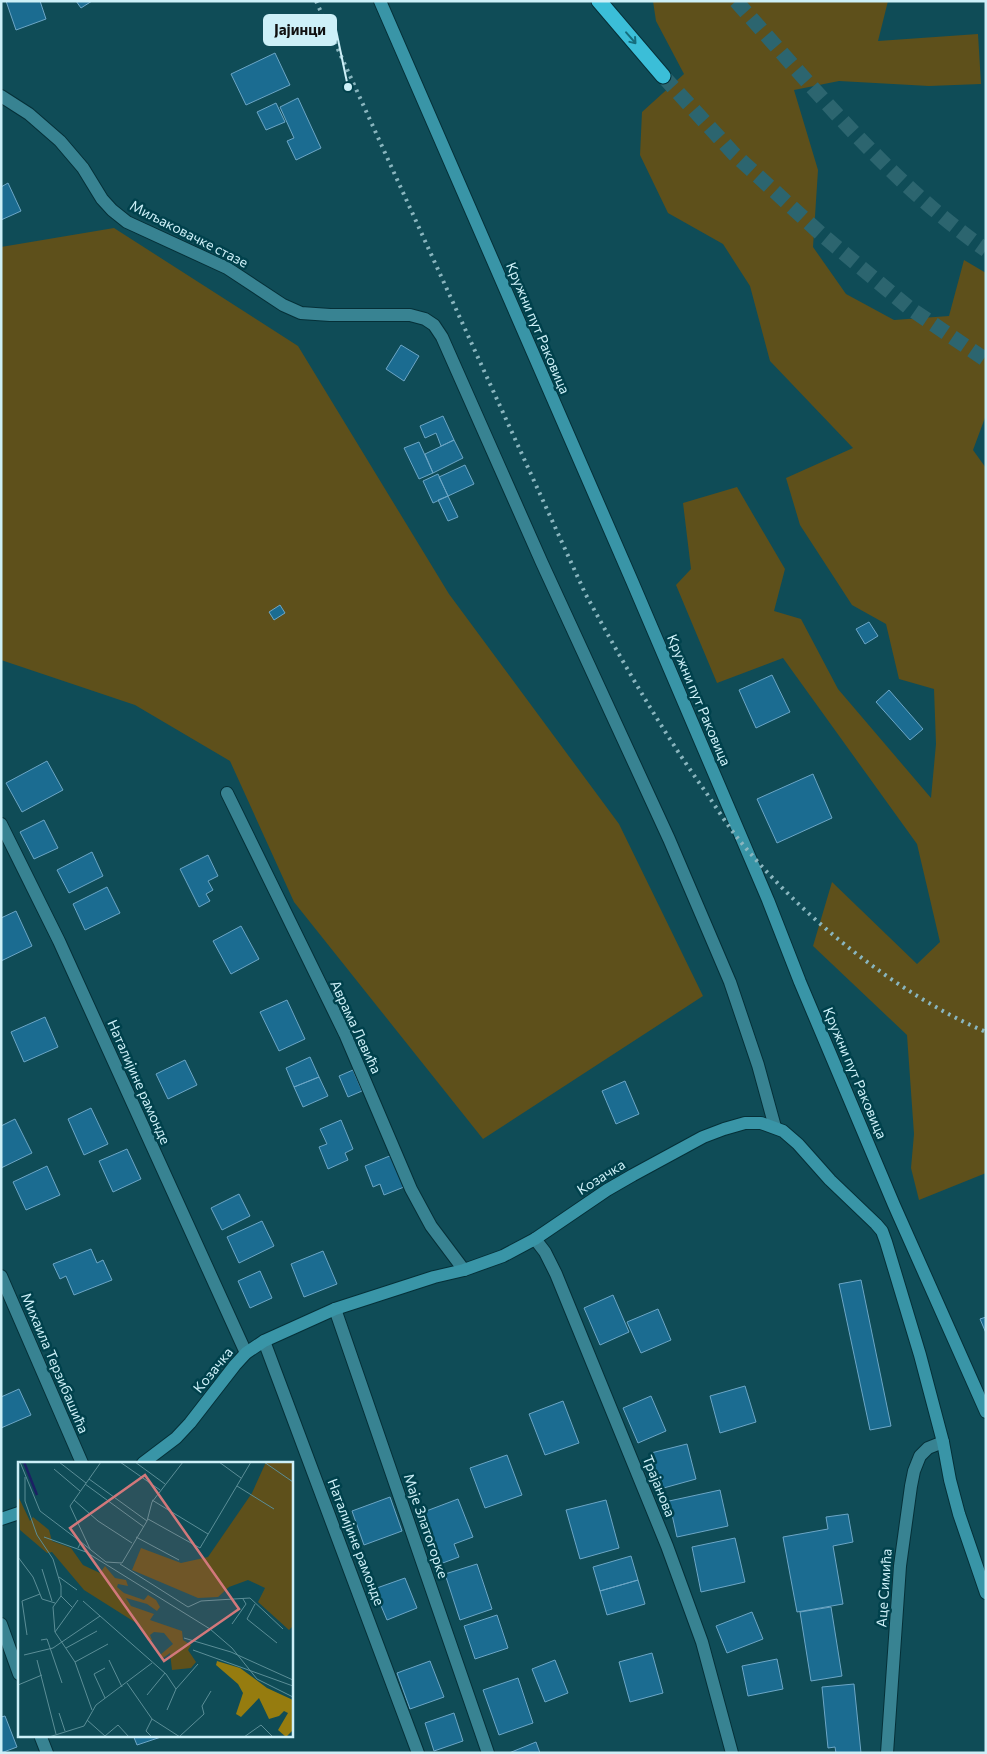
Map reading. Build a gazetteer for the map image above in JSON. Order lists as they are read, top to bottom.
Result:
{
  "streets": {
    "main road": ["Кружни пут Раковица", "Козачка"],
    "street": [
      "Миљаковачке стазе",
      "Аврама Левића",
      "Наталијине рамонде",
      "Михаила Терзибашића",
      "Трајанова",
      "Маје Златогорке",
      "Аце Симића"
    ]
  },
  "crossings": [
    ["Миљаковачке стазе", "Козачка"],
    ["Аврама Левића", "Козачка"],
    ["Наталијине рамонде", "Козачка"],
    ["Козачка", "Трајанова"],
    ["Козачка", "Маје Златогорке"],
    ["Козачка", "Аце Симића"]
  ],
  "places": ["Јајинци"]
}
